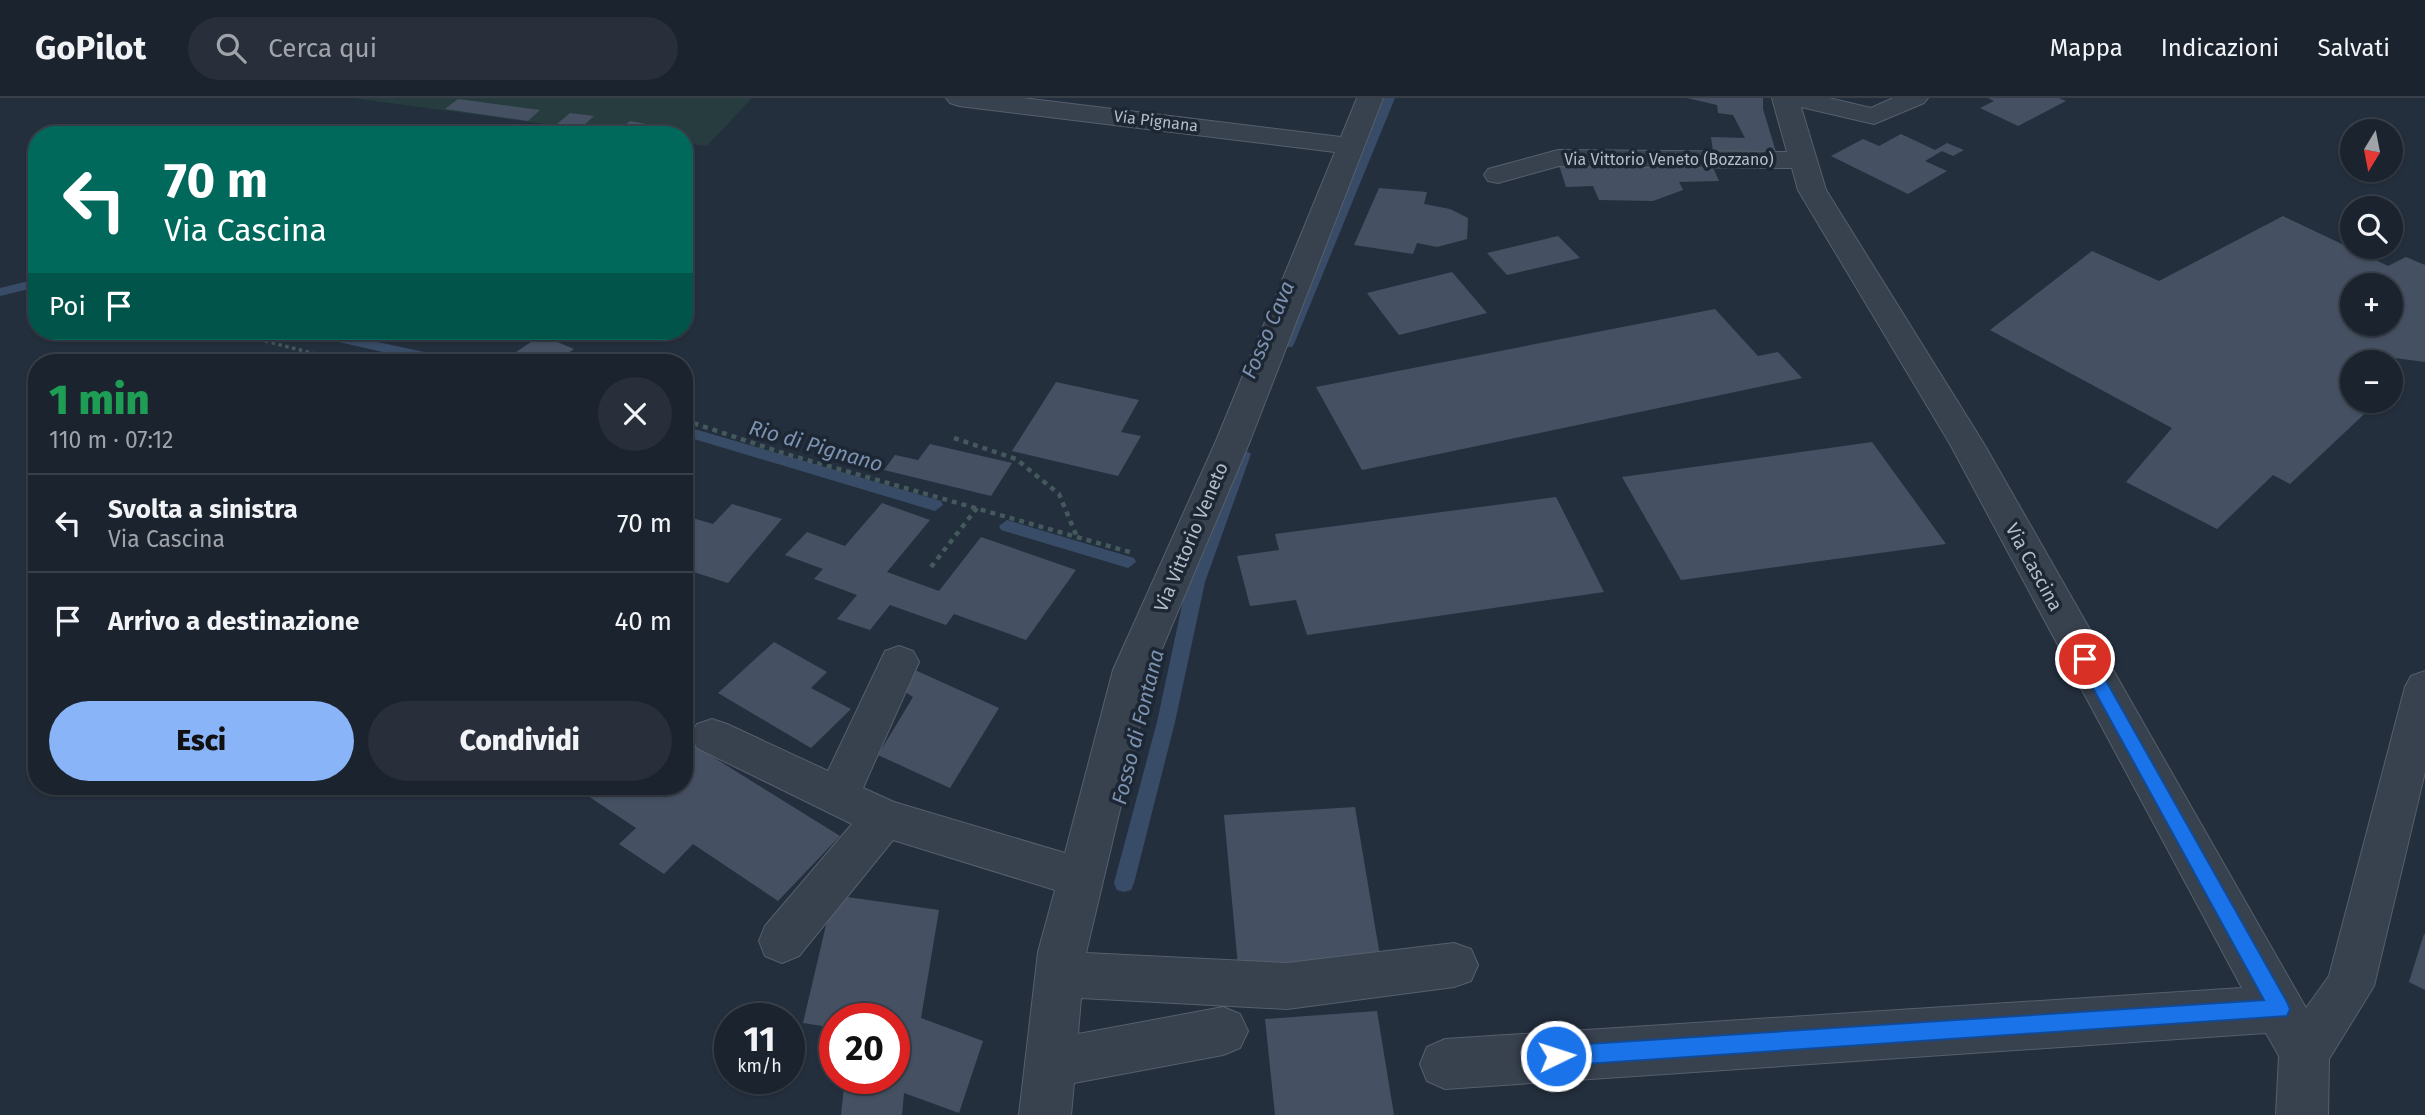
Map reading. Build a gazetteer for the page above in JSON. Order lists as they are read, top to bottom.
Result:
{
  "streets": {
    "street": [
      "Via Pignana",
      "Via Vittorio Veneto (Bozzano)",
      "Via Vittorio Veneto",
      "Via Cascina"
    ]
  },
  "crossings": [
    ["Via Pignana", "Via Vittorio Veneto"],
    ["Via Vittorio Veneto (Bozzano)", "Via Cascina"]
  ],
  "water": ["Fosso Cava", "Rio di Pignano", "Fosso di Fontana"],
  "north": "bottom",
  "page": {
    "header": "GoPilot",
    "search": "Cerca qui",
    "nav": ["Mappa", "Indicazioni", "Salvati"],
    "map_buttons": ["+", "−"],
    "turn": ["70 m", "Via Cascina"],
    "then": "Poi",
    "heading": ["1 min", "110 m · 07:12"],
    "list": [
      {
        "name": "Svolta a sinistra",
        "note": "Via Cascina",
        "value": "70 m"
      },
      {
        "name": "Arrivo a destinazione",
        "value": "40 m"
      }
    ],
    "buttons": ["Esci", "Condividi"],
    "speed": "11 km/h",
    "limit": "20"
  }
}
